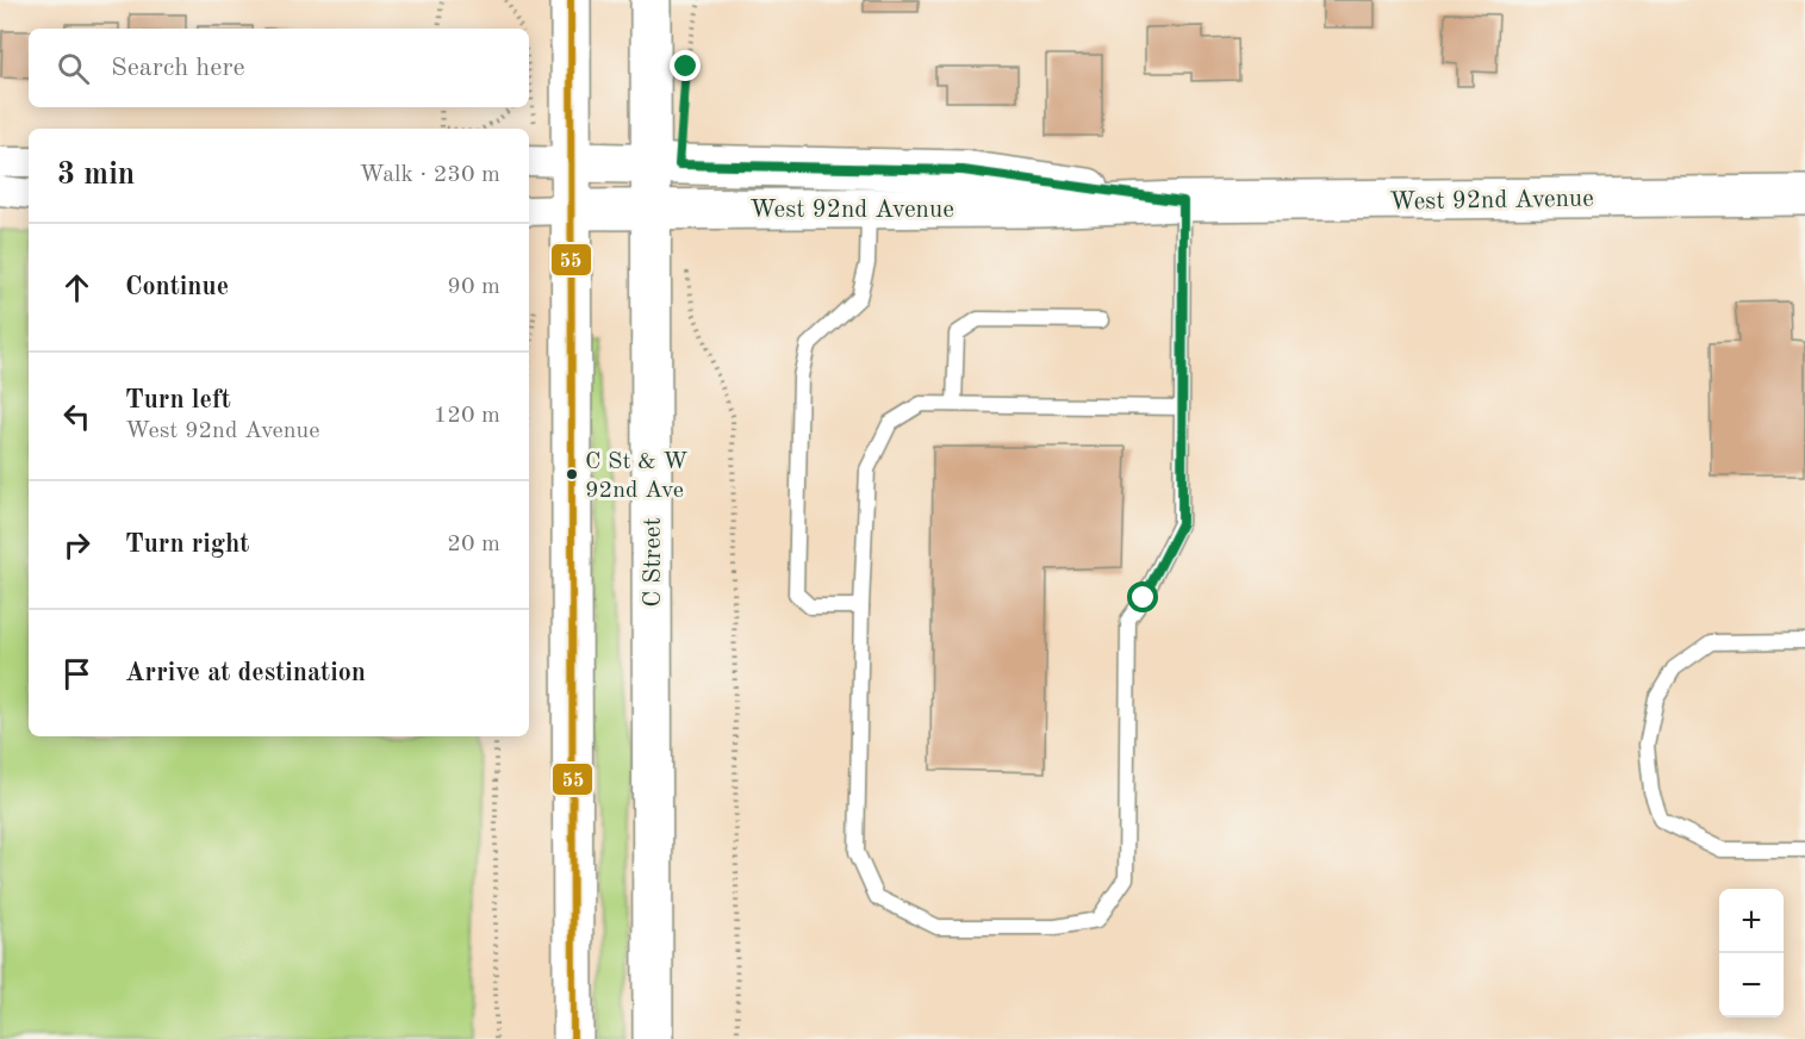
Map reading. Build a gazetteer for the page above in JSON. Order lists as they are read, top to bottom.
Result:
{
  "streets": {
    "main road": ["West 92nd Avenue", "C Street"]
  },
  "crossings": [
    ["West 92nd Avenue", "C Street"]
  ],
  "places": ["C St & W 92nd Ave"],
  "lines": ["transit line 55"],
  "page": {
    "search": "Search here",
    "heading": ["3 min", "Walk · 230 m"],
    "list": [
      ["Continue", "90 m"],
      ["Turn left", "West 92nd Avenue", "120 m"],
      ["Turn right", "20 m"],
      "Arrive at destination"
    ],
    "map_buttons": ["+", "−"]
  }
}
